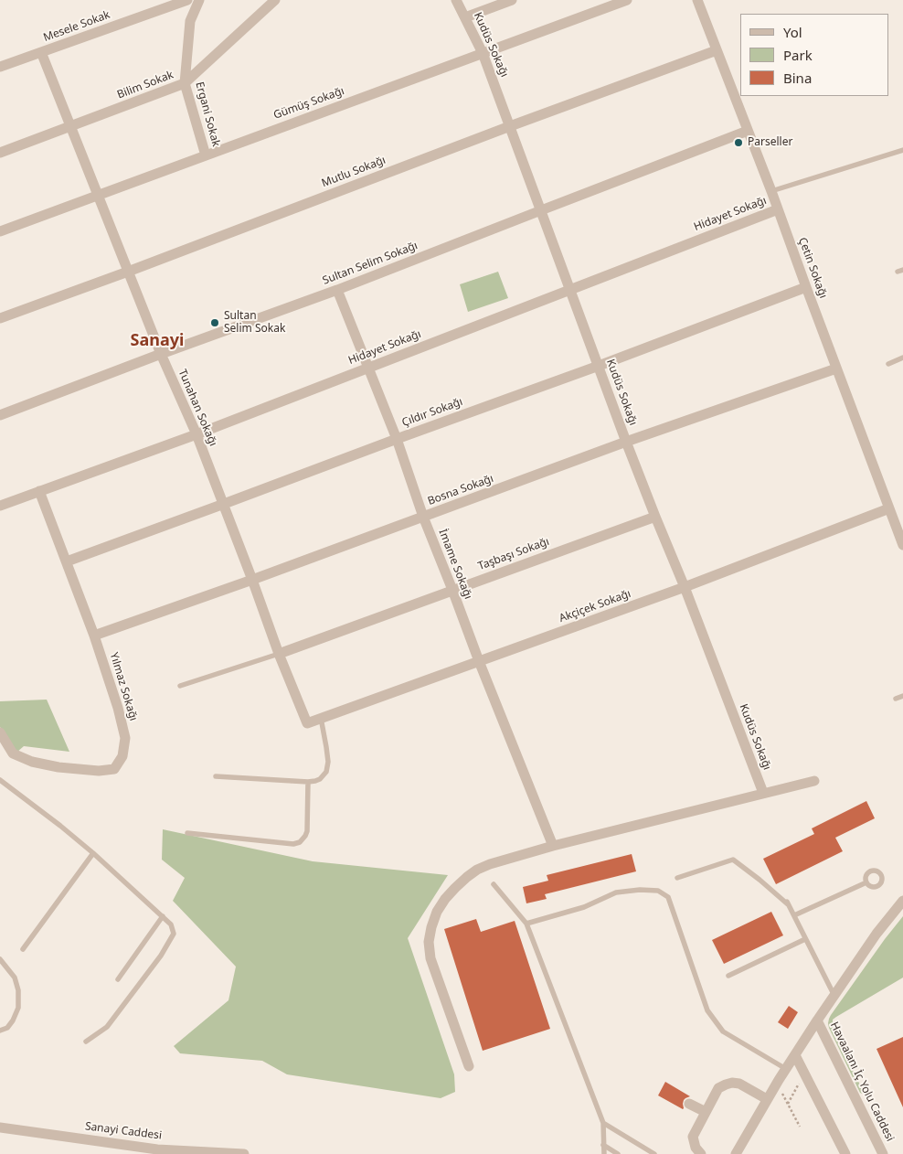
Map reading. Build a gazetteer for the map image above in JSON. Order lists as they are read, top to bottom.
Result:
{
  "streets": {
    "street": [
      "Mesele Sokak",
      "Kudüs Sokağı",
      "Bilim Sokak",
      "Gümüş Sokağı",
      "Ergani Sokak",
      "Mutlu Sokağı",
      "Hidayet Sokağı",
      "Sultan Selim Sokağı",
      "Çetin Sokağı",
      "Tunahan Sokağı",
      "Çıldır Sokağı",
      "Bosna Sokağı",
      "Taşbaşı Sokağı",
      "İmame Sokağı",
      "Akçiçek Sokağı",
      "Yılmaz Sokağı",
      "Havaalanı İç Yolu Caddesi",
      "Sanayi Caddesi"
    ]
  },
  "crossings": [
    ["Mesele Sokak", "Tunahan Sokağı"],
    ["Kudüs Sokağı", "Gümüş Sokağı"],
    ["Kudüs Sokağı", "Mutlu Sokağı"],
    ["Kudüs Sokağı", "Hidayet Sokağı"],
    ["Kudüs Sokağı", "Sultan Selim Sokağı"],
    ["Kudüs Sokağı", "Çıldır Sokağı"],
    ["Kudüs Sokağı", "Bosna Sokağı"],
    ["Kudüs Sokağı", "Taşbaşı Sokağı"],
    ["Kudüs Sokağı", "Akçiçek Sokağı"],
    ["Bilim Sokak", "Ergani Sokak"],
    ["Bilim Sokak", "Tunahan Sokağı"],
    ["Gümüş Sokağı", "Ergani Sokak"],
    ["Gümüş Sokağı", "Tunahan Sokağı"],
    ["Mutlu Sokağı", "Çetin Sokağı"],
    ["Mutlu Sokağı", "Tunahan Sokağı"],
    ["Hidayet Sokağı", "Çetin Sokağı"],
    ["Hidayet Sokağı", "Tunahan Sokağı"],
    ["Hidayet Sokağı", "İmame Sokağı"],
    ["Hidayet Sokağı", "Yılmaz Sokağı"],
    ["Sultan Selim Sokağı", "Çetin Sokağı"],
    ["Sultan Selim Sokağı", "Tunahan Sokağı"],
    ["Sultan Selim Sokağı", "İmame Sokağı"],
    ["Çetin Sokağı", "Çıldır Sokağı"],
    ["Çetin Sokağı", "Bosna Sokağı"],
    ["Çetin Sokağı", "Akçiçek Sokağı"],
    ["Tunahan Sokağı", "Çıldır Sokağı"],
    ["Tunahan Sokağı", "Bosna Sokağı"],
    ["Tunahan Sokağı", "Taşbaşı Sokağı"],
    ["Tunahan Sokağı", "Akçiçek Sokağı"],
    ["Çıldır Sokağı", "İmame Sokağı"],
    ["Çıldır Sokağı", "Yılmaz Sokağı"],
    ["Bosna Sokağı", "İmame Sokağı"],
    ["Bosna Sokağı", "Yılmaz Sokağı"],
    ["Taşbaşı Sokağı", "İmame Sokağı"],
    ["İmame Sokağı", "Akçiçek Sokağı"]
  ],
  "districts": ["Sanayi"],
  "places": ["Parseller", "Sultan Selim Sokak"],
  "legend": ["Yol", "Park", "Bina"]
}
